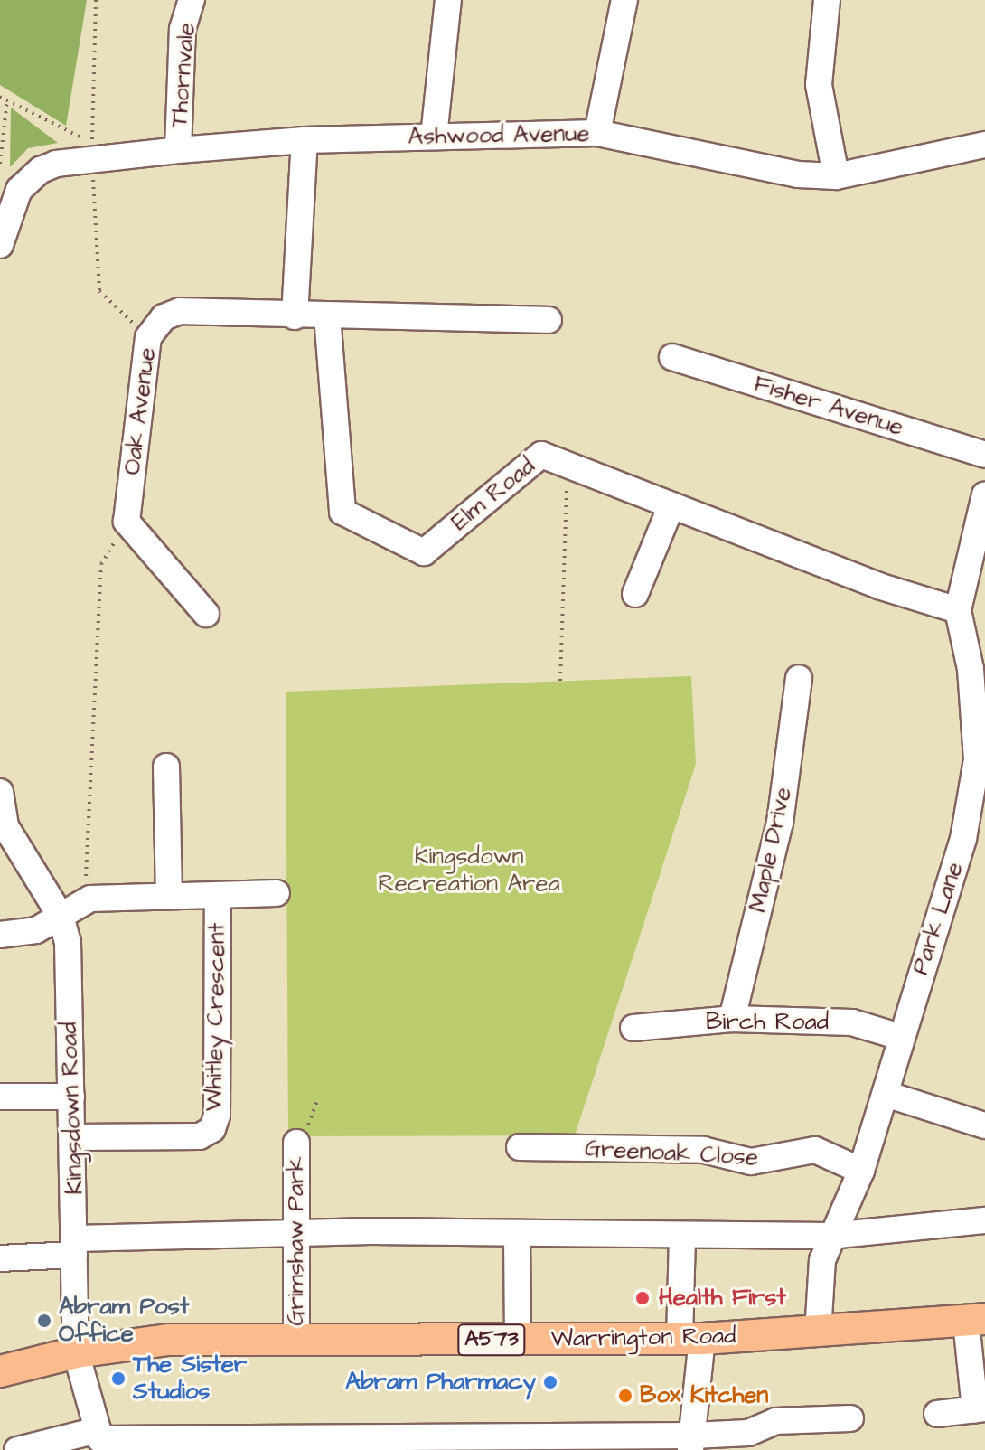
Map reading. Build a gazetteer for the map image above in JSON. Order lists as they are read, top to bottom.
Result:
{
  "streets": {
    "main road": ["Warrington Road", "A573"],
    "street": [
      "Thornvale",
      "Ashwood Avenue",
      "Fisher Avenue",
      "Oak Avenue",
      "Elm Road",
      "Maple Drive",
      "Park Lane",
      "Whitley Crescent",
      "Birch Road",
      "Kingsdown Road",
      "Greenoak Close",
      "Grimshaw Park"
    ]
  },
  "crossings": [
    ["Thornvale", "Ashwood Avenue"],
    ["Oak Avenue", "Elm Road"],
    ["Elm Road", "Park Lane"],
    ["Maple Drive", "Birch Road"],
    ["Park Lane", "Birch Road"],
    ["Park Lane", "Greenoak Close"],
    ["Park Lane", "Warrington Road"],
    ["Whitley Crescent", "Kingsdown Road"],
    ["Kingsdown Road", "Warrington Road"],
    ["Grimshaw Park", "Warrington Road"]
  ],
  "parks": ["Kingsdown Recreation Area"],
  "places": [
    "Health First",
    "Abram Post Office",
    "The Sister Studios",
    "Abram Pharmacy",
    "Box Kitchen"
  ]
}
